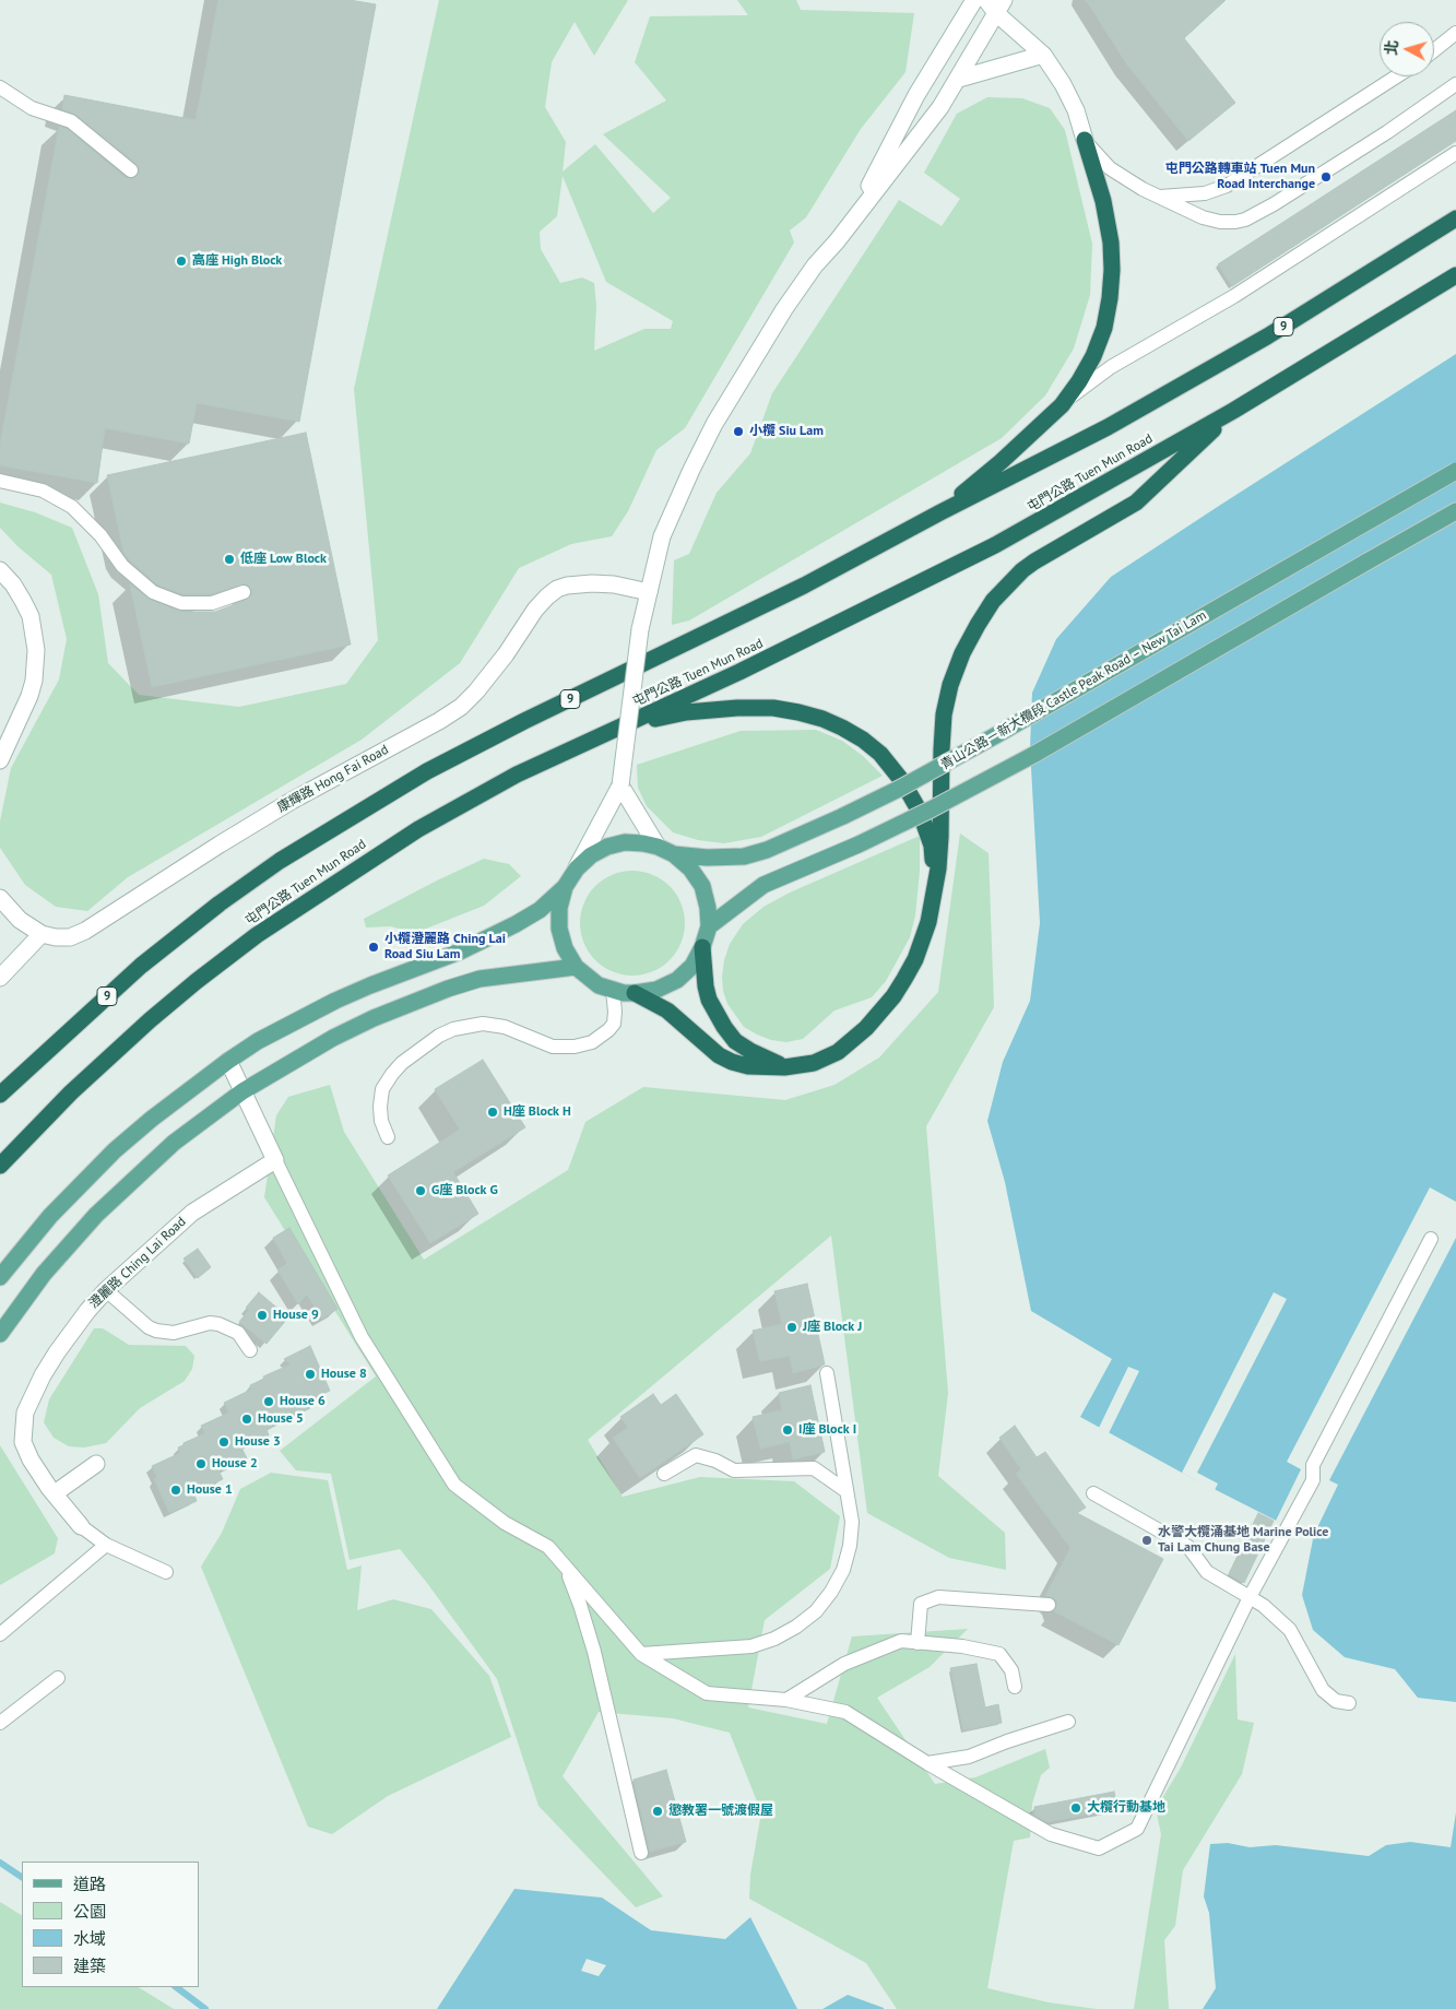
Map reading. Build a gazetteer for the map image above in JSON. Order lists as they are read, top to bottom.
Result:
{
  "streets": {
    "highway": ["9", "屯門公路 Tuen Mun Road"],
    "main road": ["青山公路－新大欖段 Castle Peak Road – New Tai Lam"],
    "street": ["康輝路 Hong Fai Road", "澄麗路 Ching Lai Road"]
  },
  "places": [
    "屯門公路轉車站 Tuen Mun Road Interchange",
    "高座 High Block",
    "小欖 Siu Lam",
    "低座 Low Block",
    "小欖澄麗路 Ching Lai Road Siu Lam",
    "H座 Block H",
    "G座 Block G",
    "House 9",
    "J座 Block J",
    "House 8",
    "House 6",
    "House 5",
    "I座 Block I",
    "House 3",
    "House 2",
    "House 1",
    "水警大欖涌基地 Marine Police Tai Lam Chung Base",
    "大欖行動基地",
    "懲教署一號渡假屋"
  ],
  "legend": [
    "道路",
    "公園",
    "水域",
    "建築"
  ],
  "north": "left"
}
